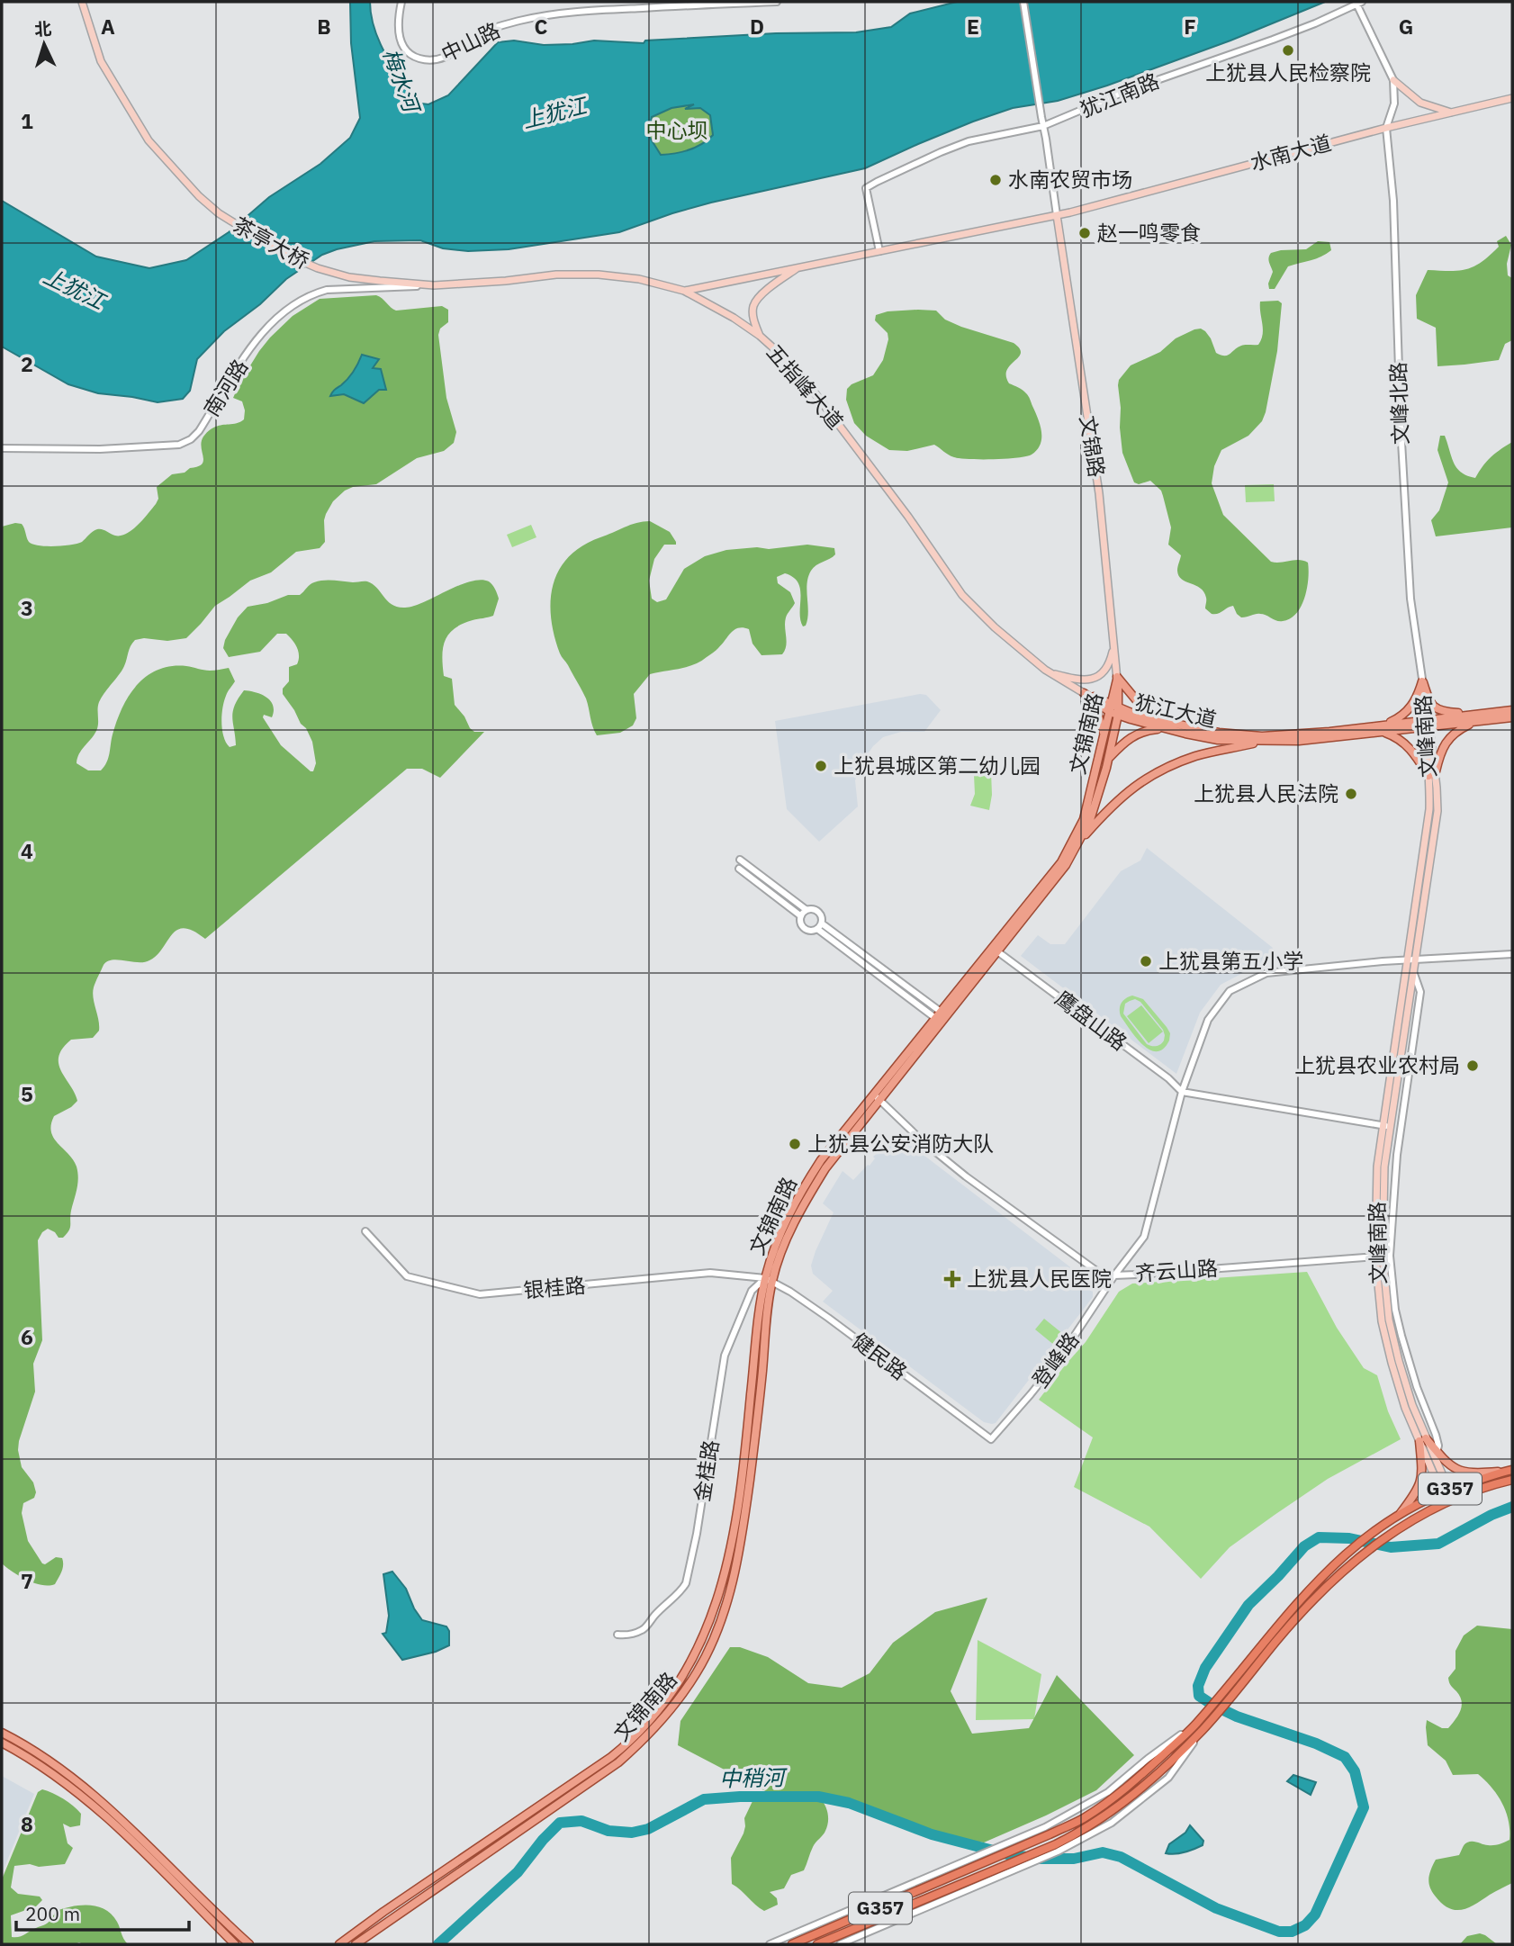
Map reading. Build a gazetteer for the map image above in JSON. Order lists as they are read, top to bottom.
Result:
{
  "streets": {
    "highway": ["G357"],
    "main road": [
      "水南大道",
      "茶亭大桥",
      "五指峰大道",
      "文锦路",
      "犹江大道",
      "文锦南路",
      "文峰南路"
    ],
    "street": [
      "中山路",
      "犹江南路",
      "南河路",
      "文峰北路",
      "鹰盘山路",
      "齐云山路",
      "银桂路",
      "健民路",
      "登峰路",
      "金桂路"
    ]
  },
  "crossings": [
    ["犹江南路", "水南大道"],
    ["水南大道", "五指峰大道"],
    ["水南大道", "文峰北路"],
    ["水南大道", "文锦路"],
    ["茶亭大桥", "五指峰大道"],
    ["五指峰大道", "南河路"],
    ["五指峰大道", "犹江大道"],
    ["文峰北路", "文峰南路"],
    ["文锦路", "文锦南路"],
    ["犹江大道", "文锦南路"],
    ["犹江大道", "文峰南路"],
    ["文锦南路", "鹰盘山路"],
    ["文锦南路", "齐云山路"],
    ["文锦南路", "银桂路"],
    ["文锦南路", "健民路"],
    ["文锦南路", "金桂路"],
    ["文峰南路", "齐云山路"],
    ["文峰南路", "登峰路"],
    ["文峰南路", "G357"],
    ["鹰盘山路", "登峰路"],
    ["齐云山路", "登峰路"],
    ["银桂路", "健民路"],
    ["银桂路", "金桂路"],
    ["健民路", "登峰路"],
    ["健民路", "金桂路"]
  ],
  "water": ["梅水河", "上犹江", "中稍河"],
  "parks": ["中心坝"],
  "places": {
    "other": [
      "上犹县人民检察院",
      "水南农贸市场",
      "赵一鸣零食",
      "上犹县城区第二幼儿园",
      "上犹县人民法院",
      "上犹县第五小学",
      "上犹县农业农村局",
      "上犹县公安消防大队"
    ],
    "health": ["上犹县人民医院"]
  },
  "scale_bar": "200 m",
  "north": "top",
  "grid": {
    "columns": [
      "A",
      "B",
      "C",
      "D",
      "E",
      "F",
      "G"
    ],
    "rows": [
      "1",
      "2",
      "3",
      "4",
      "5",
      "6",
      "7",
      "8"
    ]
  }
}
